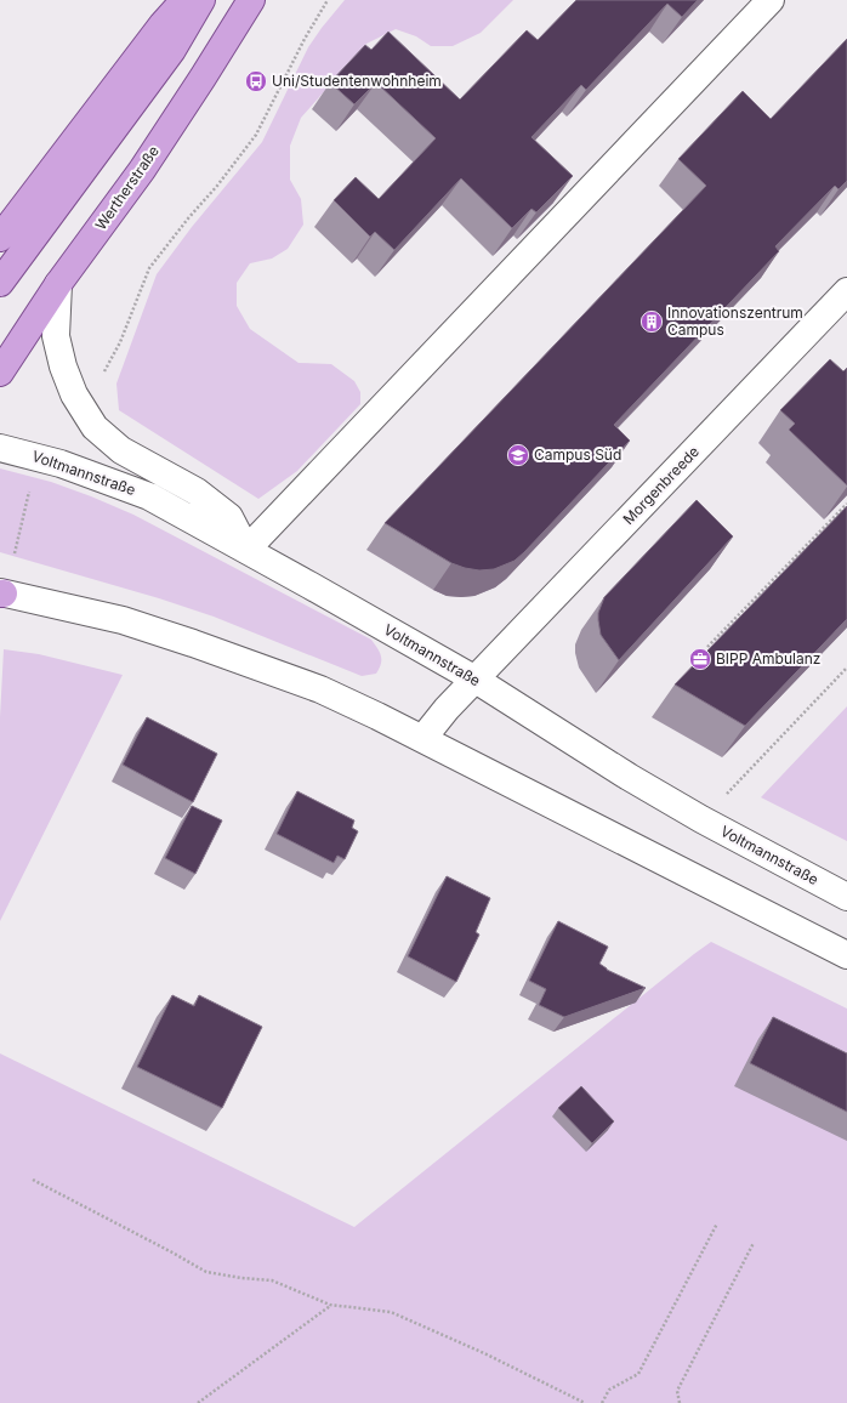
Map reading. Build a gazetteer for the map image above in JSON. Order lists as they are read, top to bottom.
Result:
{
  "streets": {
    "main road": ["Wertherstraße"],
    "street": ["Voltmannstraße", "Morgenbreede"]
  },
  "crossings": [
    ["Voltmannstraße", "Morgenbreede"]
  ],
  "places": {
    "bus stop": ["Uni/Studentenwohnheim"],
    "building": ["Innovationszentrum Campus"],
    "school or university": ["Campus Süd"],
    "office": ["BIPP Ambulanz"]
  }
}
